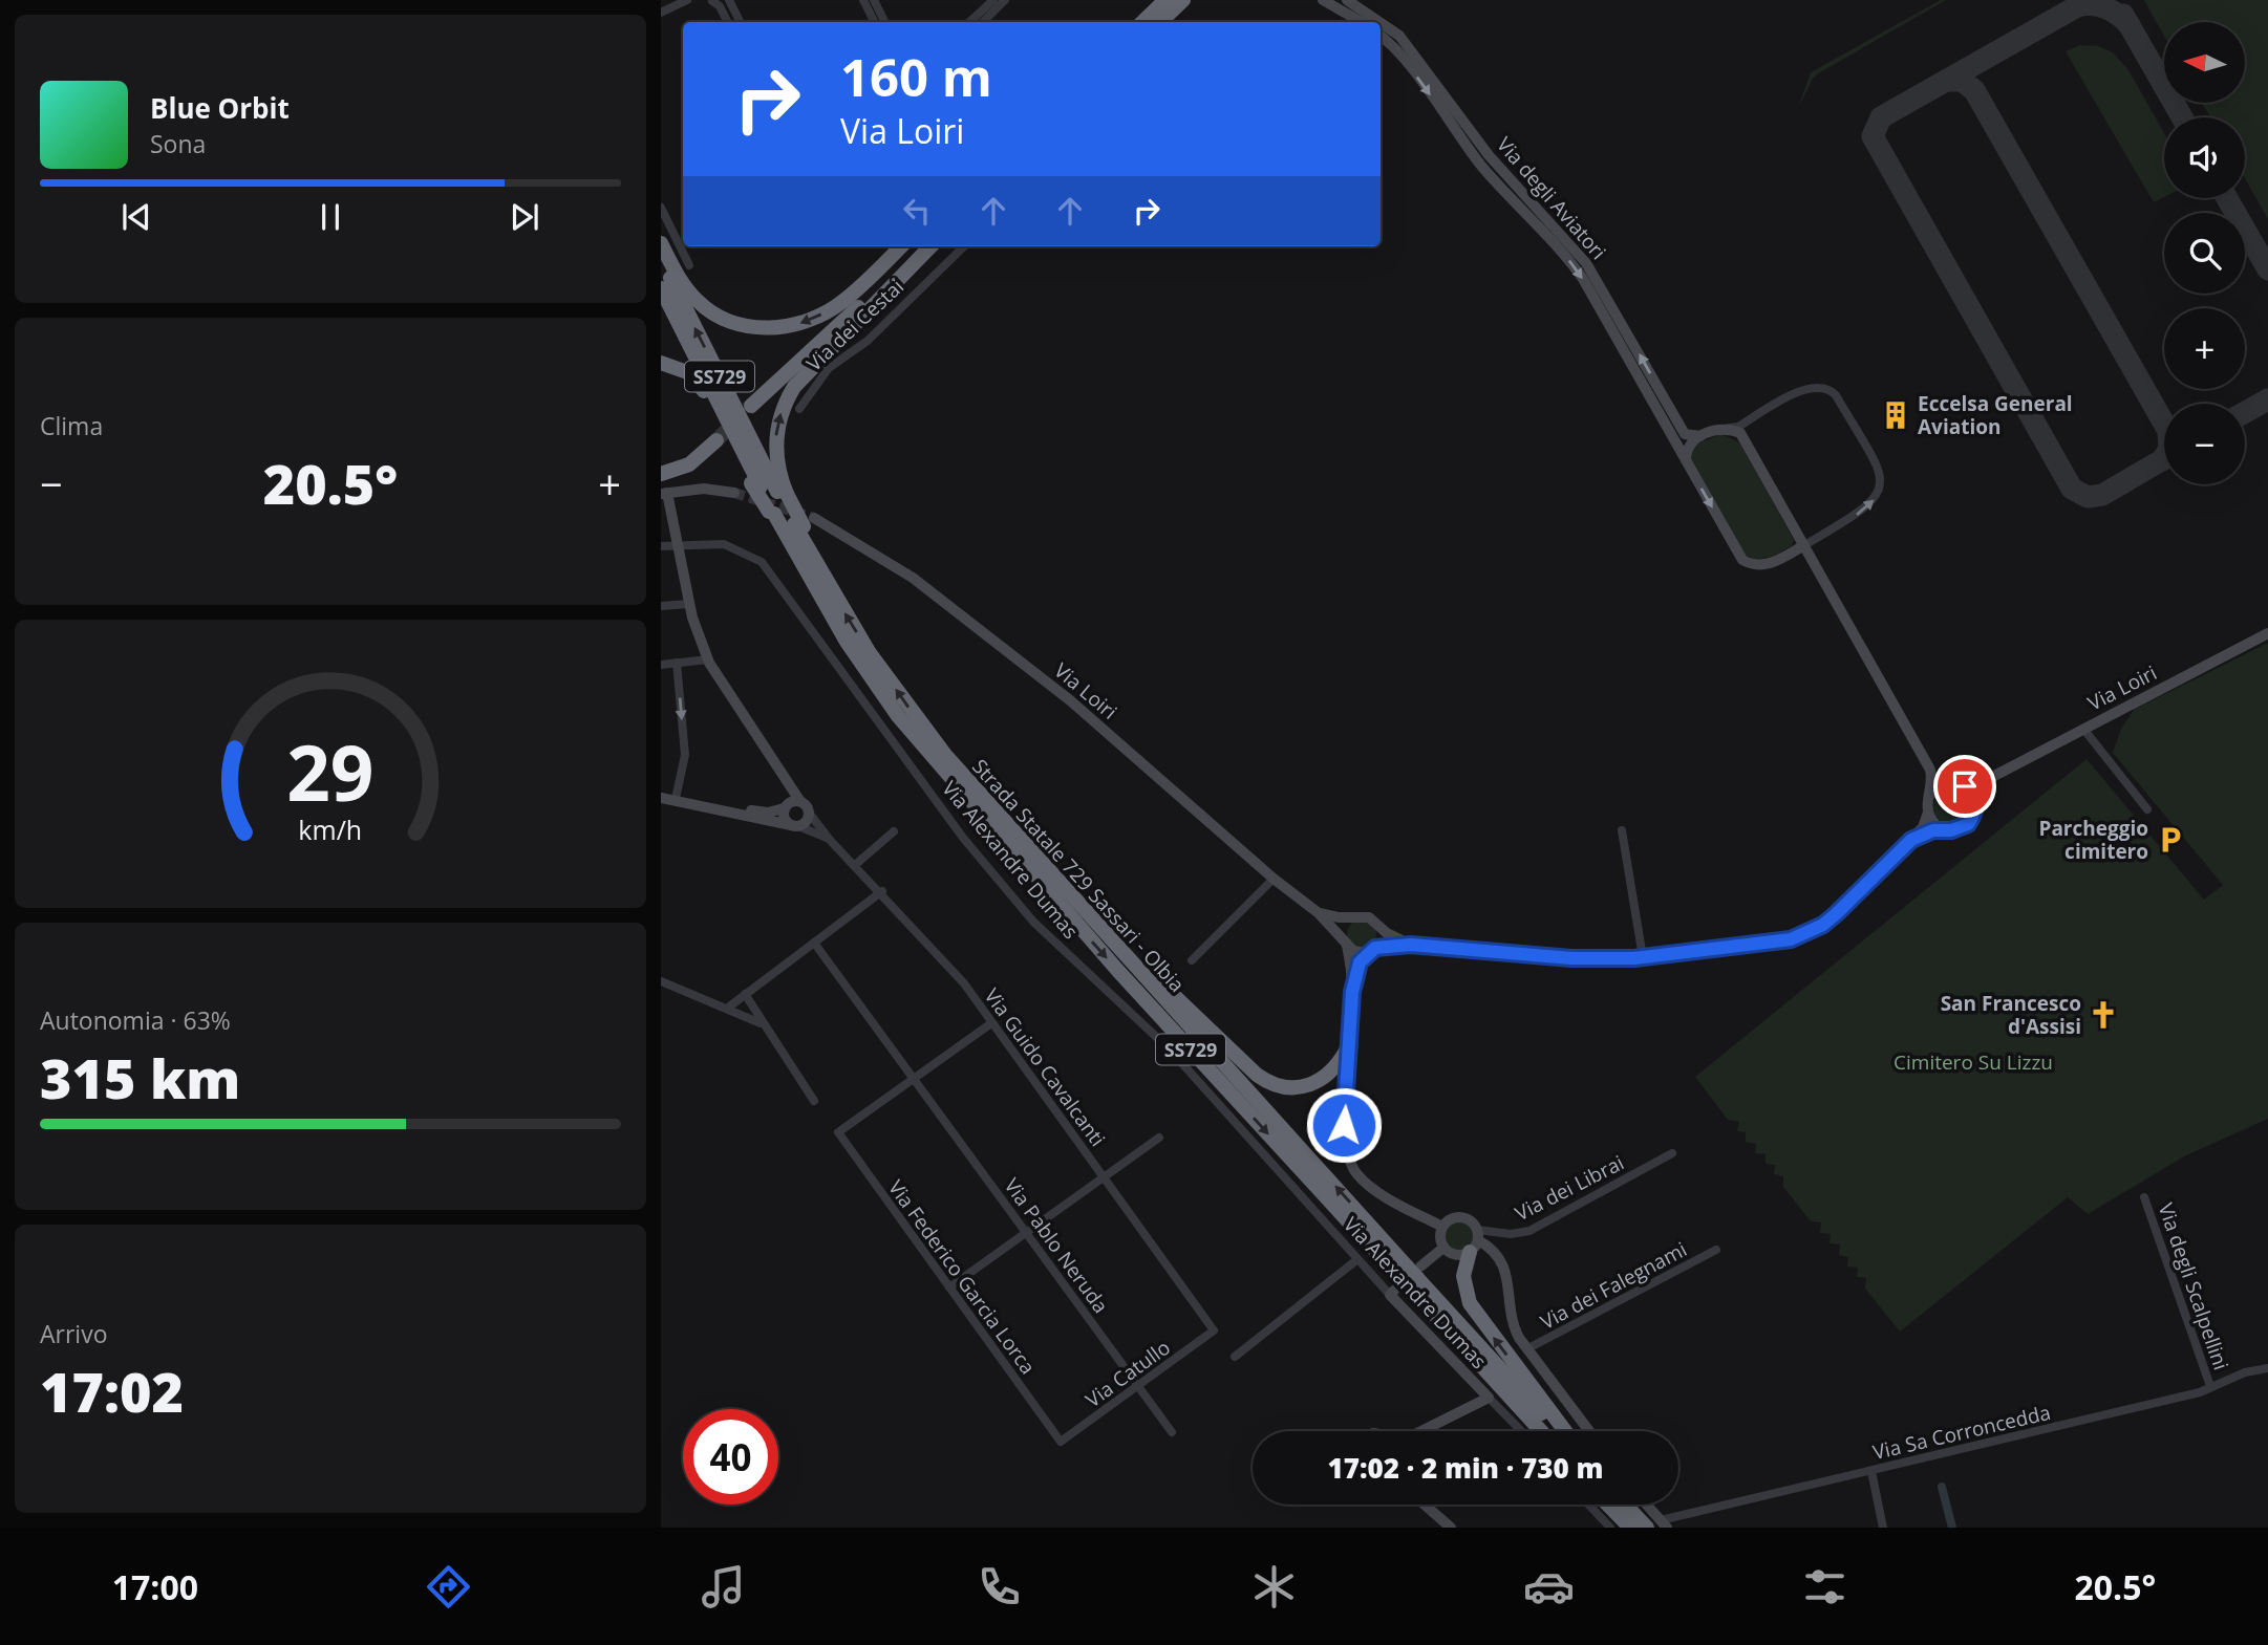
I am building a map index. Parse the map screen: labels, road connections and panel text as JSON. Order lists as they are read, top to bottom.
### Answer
{
  "streets": {
    "highway": ["SS729", "Strada Statale 729 Sassari - Olbia"],
    "street": [
      "Via degli Aviatori",
      "Via dei Cestai",
      "Via Loiri",
      "Via Alexandre Dumas",
      "Via Guido Cavalcanti",
      "Via dei Librai",
      "Via Pablo Neruda",
      "Via Federico Garcia Lorca",
      "Via dei Falegnami",
      "Via degli Scalpellini",
      "Via Catullo",
      "Via Sa Corroncedda"
    ]
  },
  "crossings": [
    ["SS729", "Strada Statale 729 Sassari - Olbia"],
    ["Via Loiri", "Strada Statale 729 Sassari - Olbia"],
    ["Via Alexandre Dumas", "Strada Statale 729 Sassari - Olbia"],
    ["Via Guido Cavalcanti", "Via Catullo"],
    ["Via Pablo Neruda", "Via Federico Garcia Lorca"],
    ["Via Pablo Neruda", "Via Catullo"],
    ["Via Federico Garcia Lorca", "Via Catullo"],
    ["Via degli Scalpellini", "Via Sa Corroncedda"]
  ],
  "parks": ["Cimitero Su Lizzu"],
  "places": {
    "building": ["Eccelsa General Aviation"],
    "parking": ["Parcheggio cimitero"],
    "church": ["San Francesco d'Assisi"]
  },
  "north": "left",
  "page": {
    "map_buttons": ["+", "−"],
    "turn": ["160 m", "Via Loiri"],
    "song": ["Blue Orbit", "Sona"],
    "tile": [
      "Clima",
      ["Autonomia · 63%", "315 km"],
      ["Arrivo", "17:02"]
    ],
    "heat": ["−", "20.5°", "+"],
    "limit": "40",
    "trip": "17:02 · 2 min · 730 m",
    "tabs": ["17:00", "20.5°"],
    "gauge": ["29", "km/h"]
  }
}
